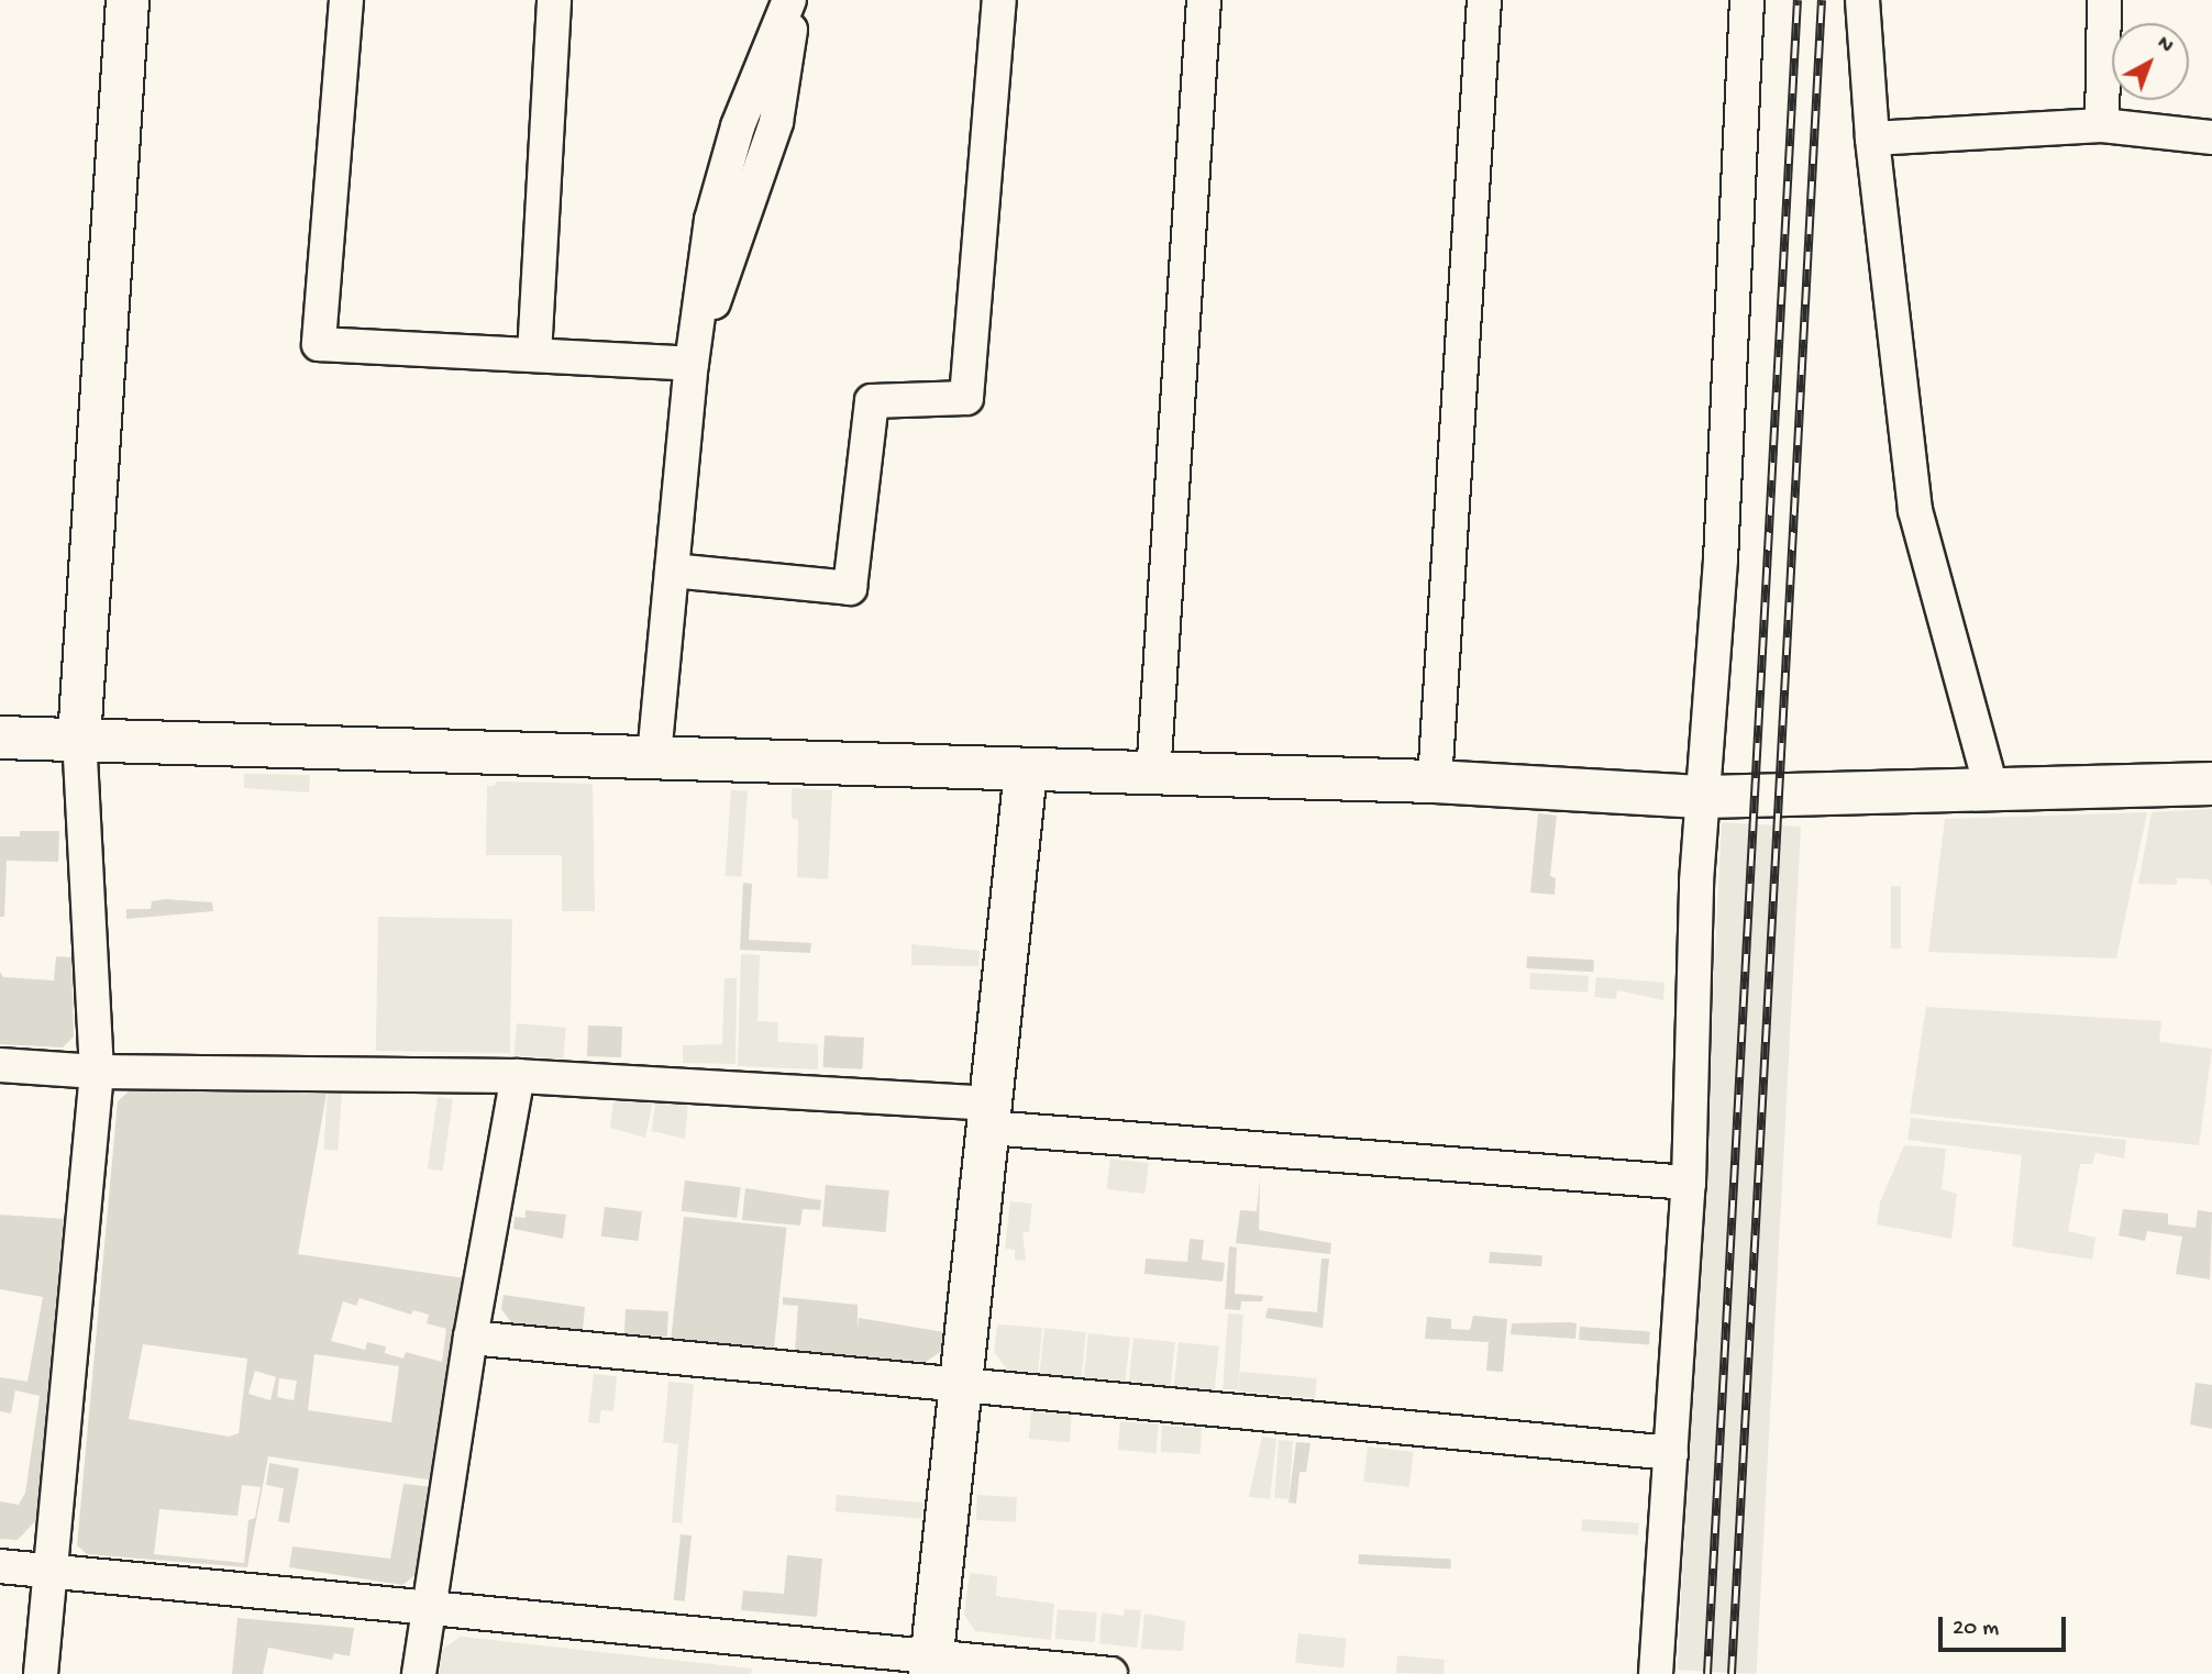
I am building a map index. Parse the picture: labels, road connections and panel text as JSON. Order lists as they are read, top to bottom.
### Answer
{
  "scale_bar": "20 m",
  "north": "top right"
}
